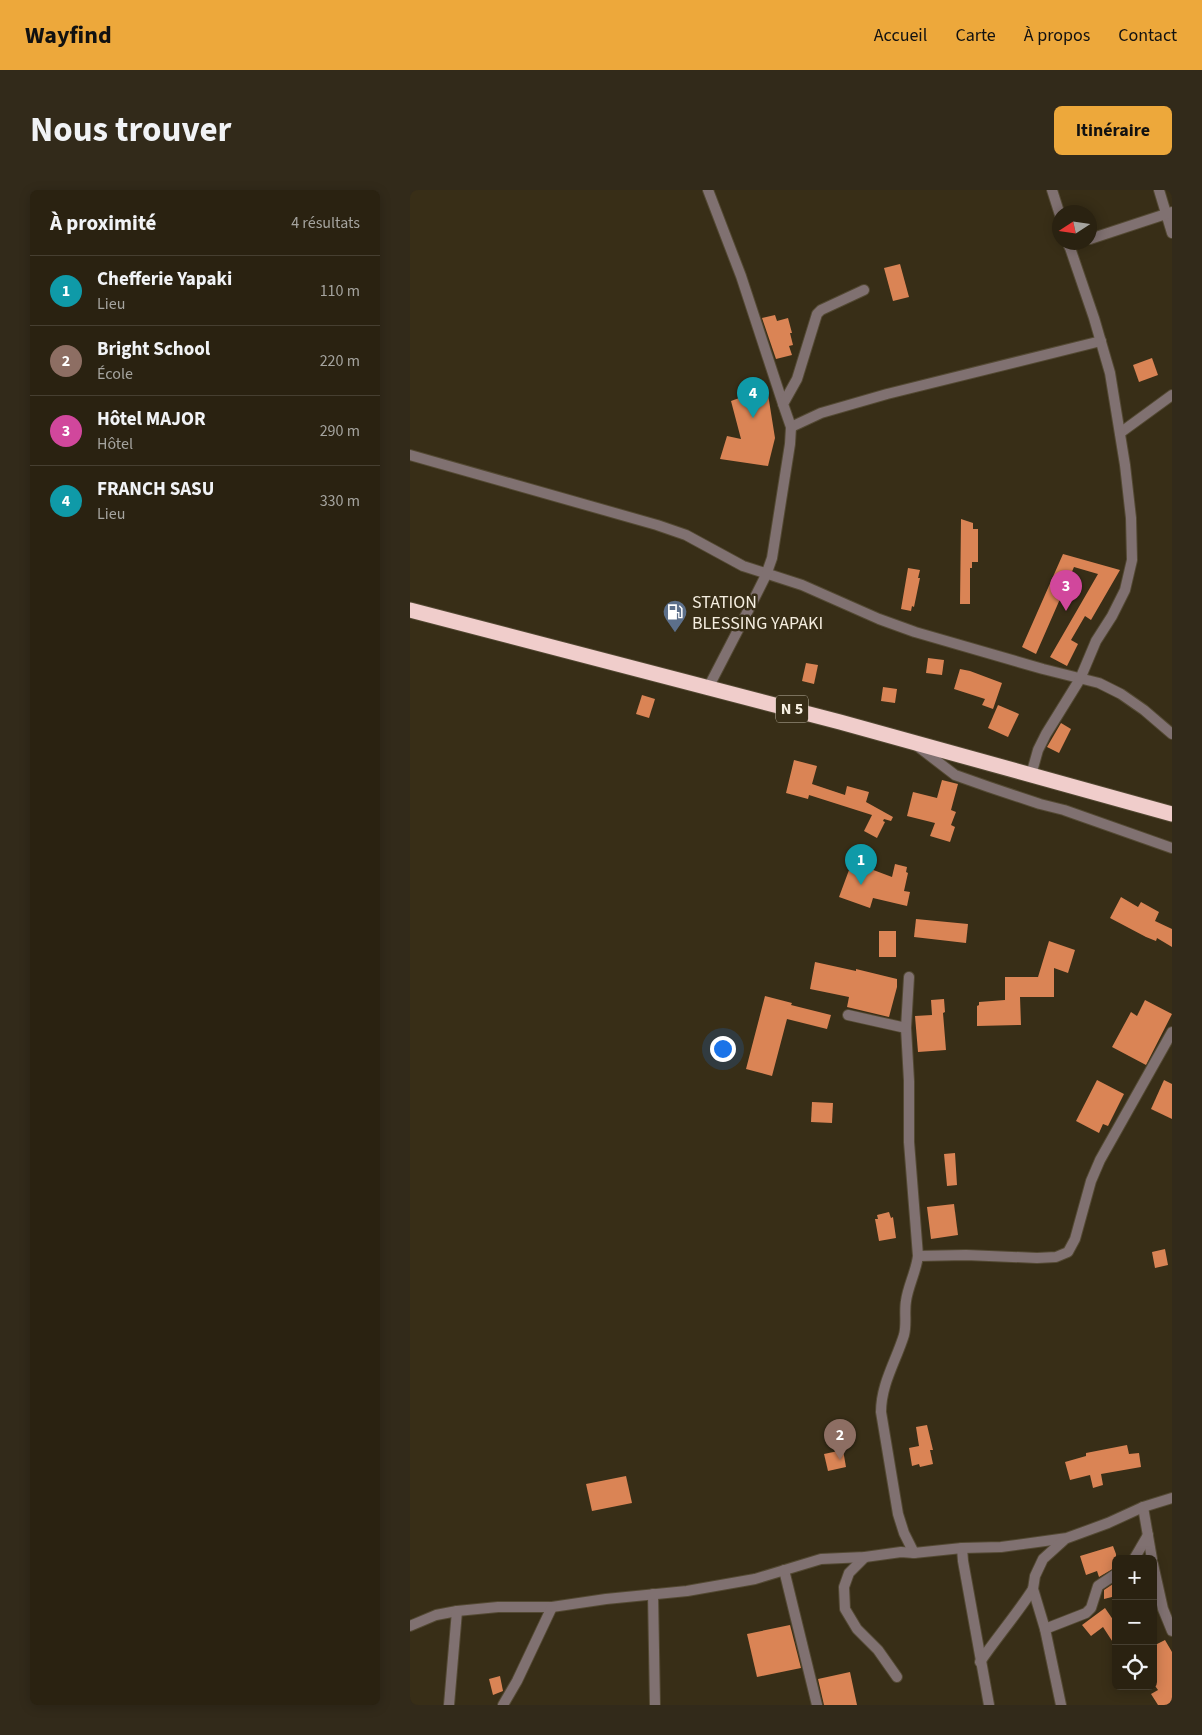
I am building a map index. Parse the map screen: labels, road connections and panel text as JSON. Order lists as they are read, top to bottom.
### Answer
{
  "streets": {
    "highway": ["N 5"]
  },
  "places": {
    "fuel station": ["STATION BLESSING YAPAKI"]
  },
  "north": "left",
  "page": {
    "header": "Wayfind",
    "nav": [
      "Accueil",
      "Carte",
      "À propos",
      "Contact"
    ],
    "title": "Nous trouver",
    "buttons": "Itinéraire",
    "heading": ["À proximité", "4 résultats"],
    "list": [
      {
        "mark": "1",
        "name": "Chefferie Yapaki",
        "note": "Lieu",
        "value": "110 m"
      },
      {
        "mark": "2",
        "name": "Bright School",
        "note": "École",
        "value": "220 m"
      },
      {
        "mark": "3",
        "name": "Hôtel MAJOR",
        "note": "Hôtel",
        "value": "290 m"
      },
      {
        "mark": "4",
        "name": "FRANCH SASU",
        "note": "Lieu",
        "value": "330 m"
      }
    ],
    "pins": [
      "4",
      "3",
      "1",
      "2"
    ],
    "map_buttons": ["+", "−"]
  }
}
